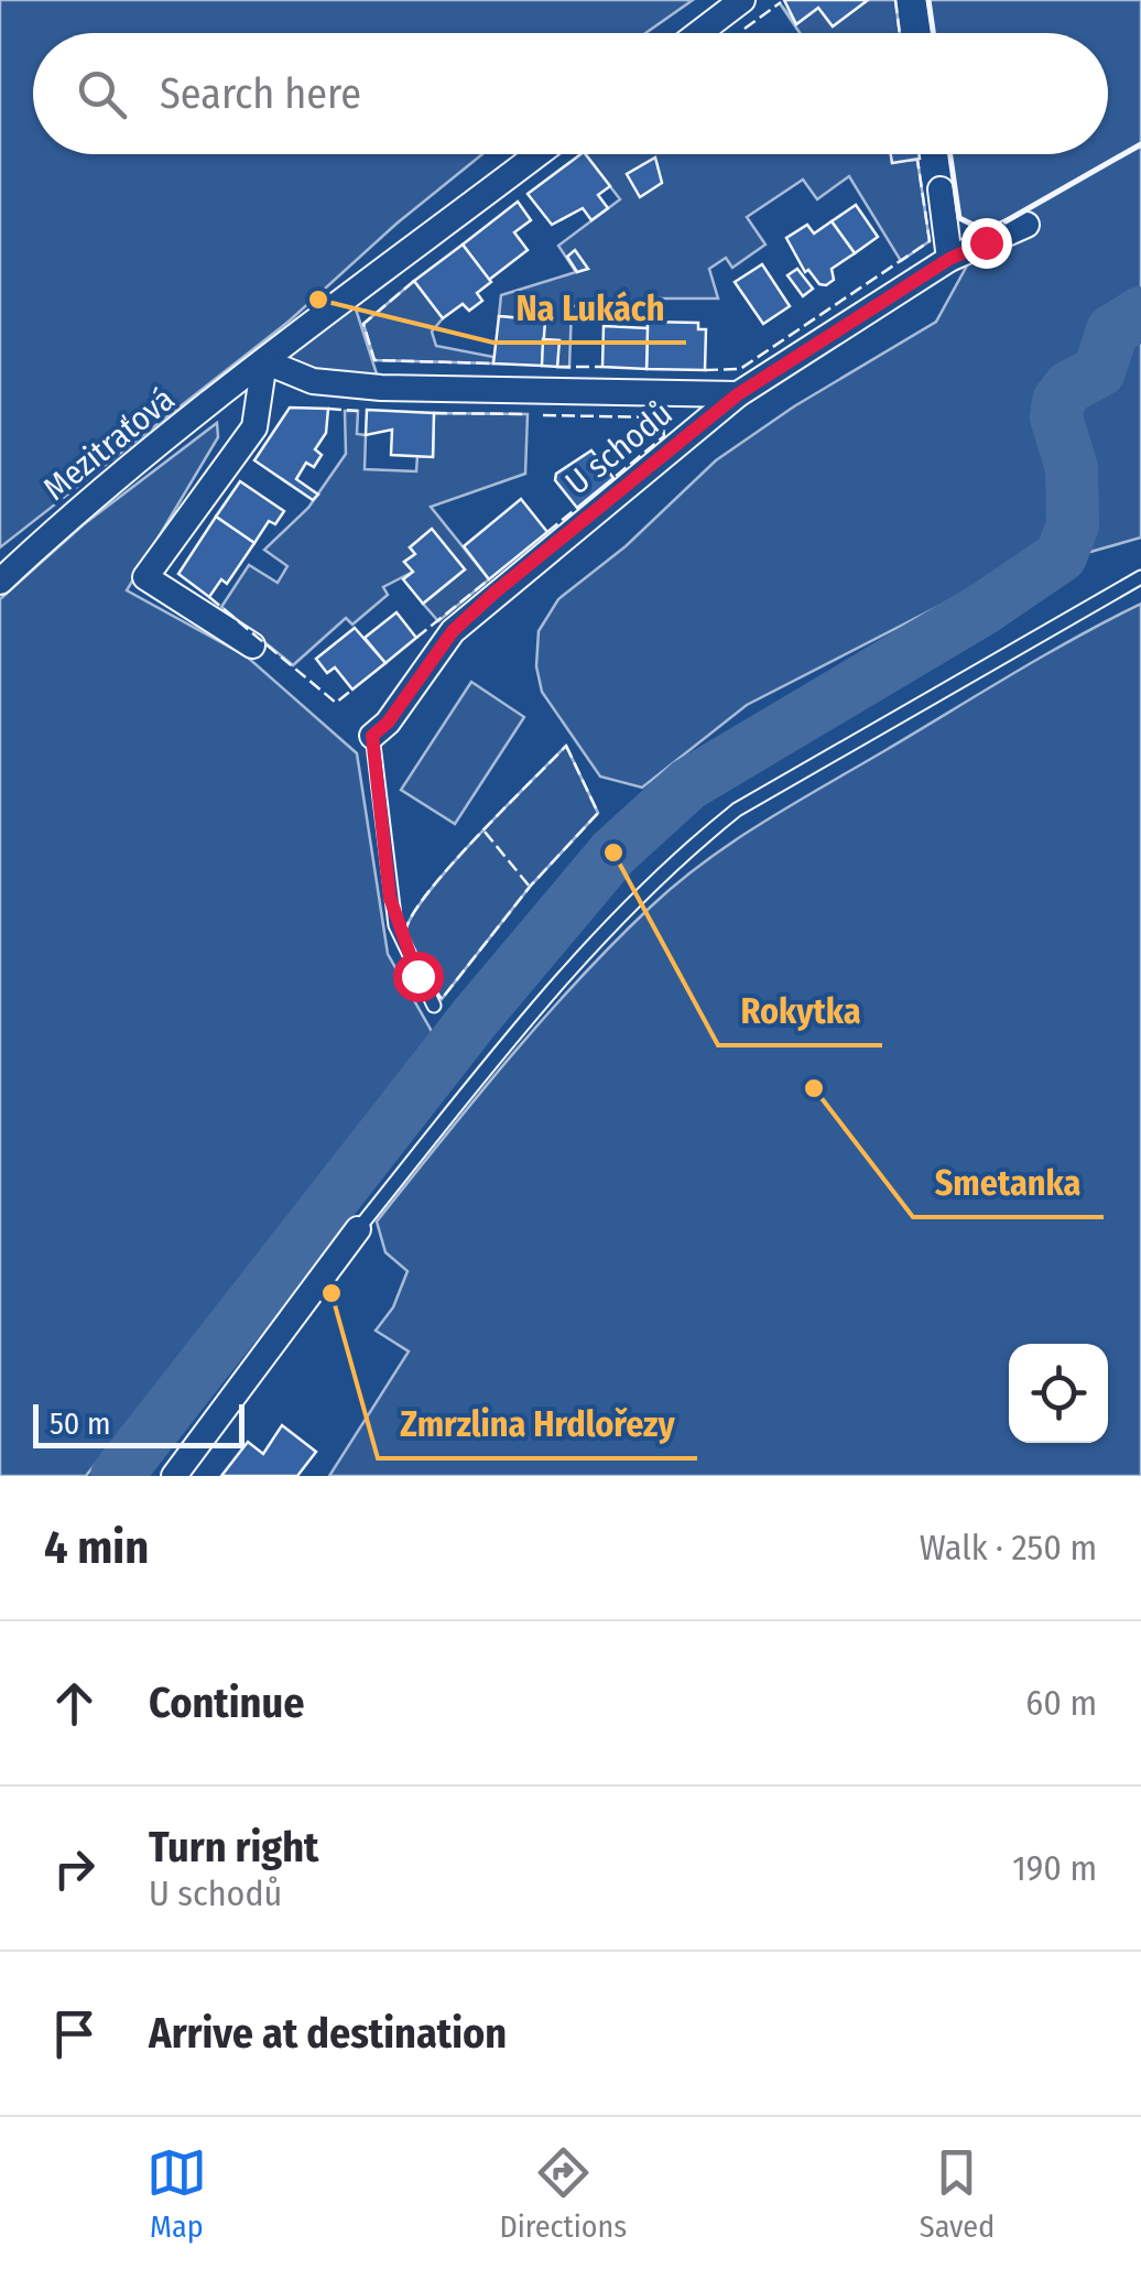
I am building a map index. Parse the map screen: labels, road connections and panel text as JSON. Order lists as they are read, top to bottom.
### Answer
{
  "streets": {
    "street": ["Mezitraťová", "U schodů"]
  },
  "places": [
    "Na Lukách",
    "Rokytka",
    "Smetanka",
    "Zmrzlina Hrdlořezy"
  ],
  "scale_bar": "50 m",
  "page": {
    "search": "Search here",
    "scale": "50 m",
    "heading": ["4 min", "Walk · 250 m"],
    "list": [
      ["Continue", "60 m"],
      ["Turn right", "U schodů", "190 m"],
      "Arrive at destination"
    ],
    "nav": ["Map", "Directions", "Saved"]
  }
}
